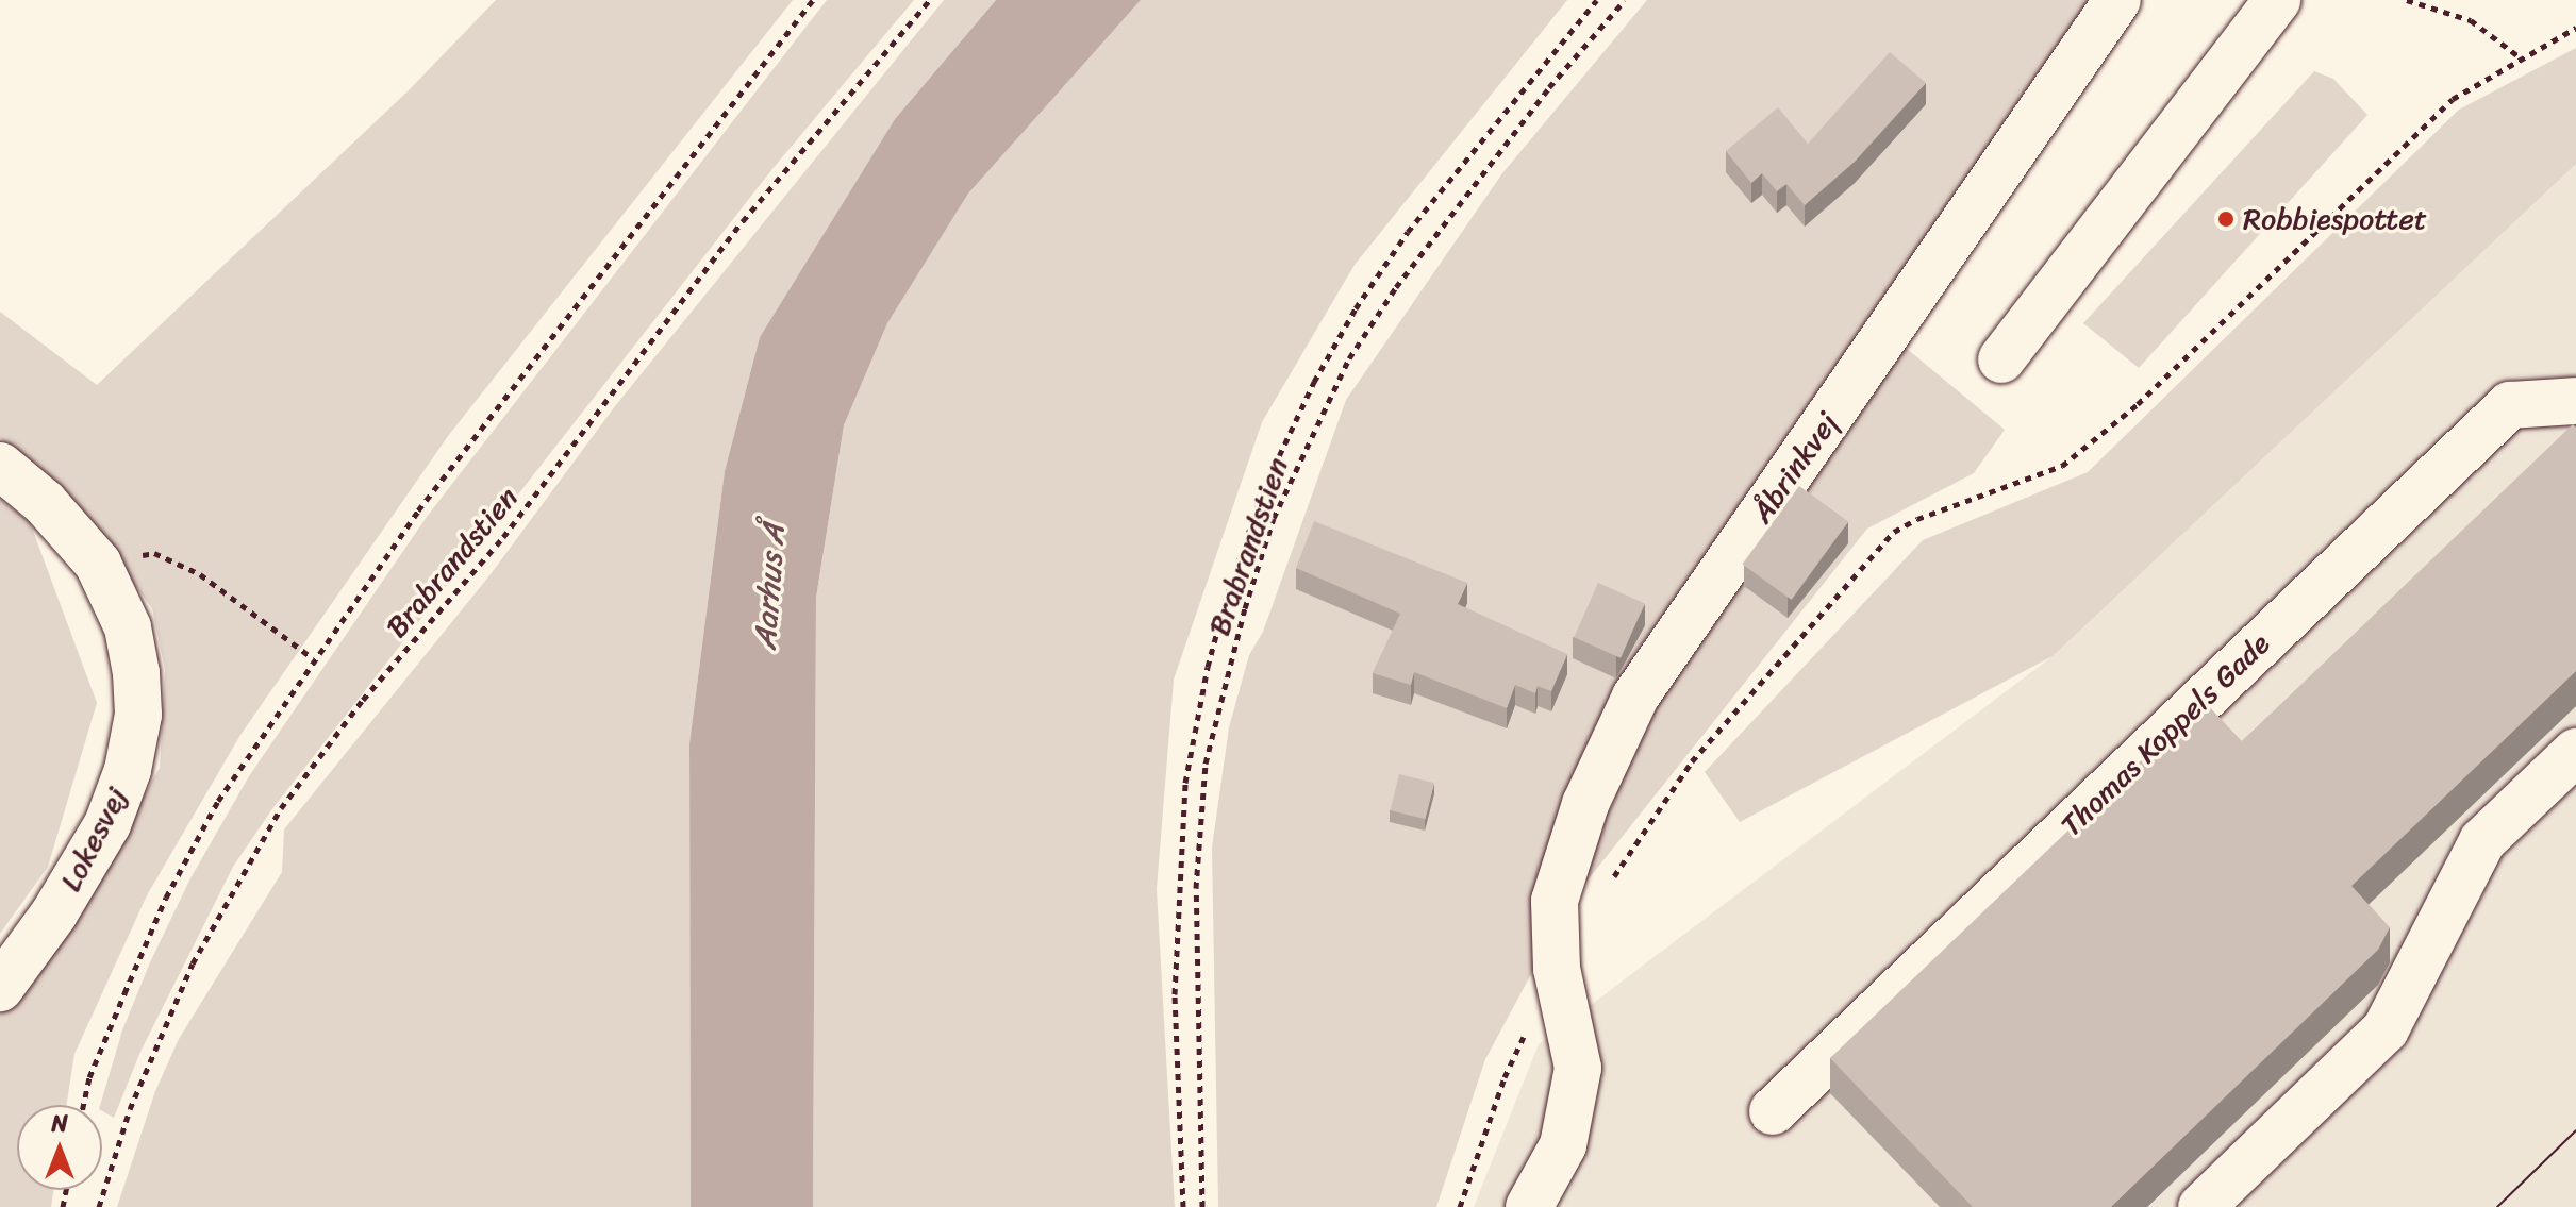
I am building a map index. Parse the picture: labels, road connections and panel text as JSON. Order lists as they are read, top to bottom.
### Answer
{
  "streets": {
    "street": ["Åbrinkvej", "Thomas Koppels Gade", "Lokesvej"],
    "path": ["Brabrandstien"]
  },
  "water": ["Aarhus Å"],
  "places": ["Robbiespottet"],
  "north": "top"
}
